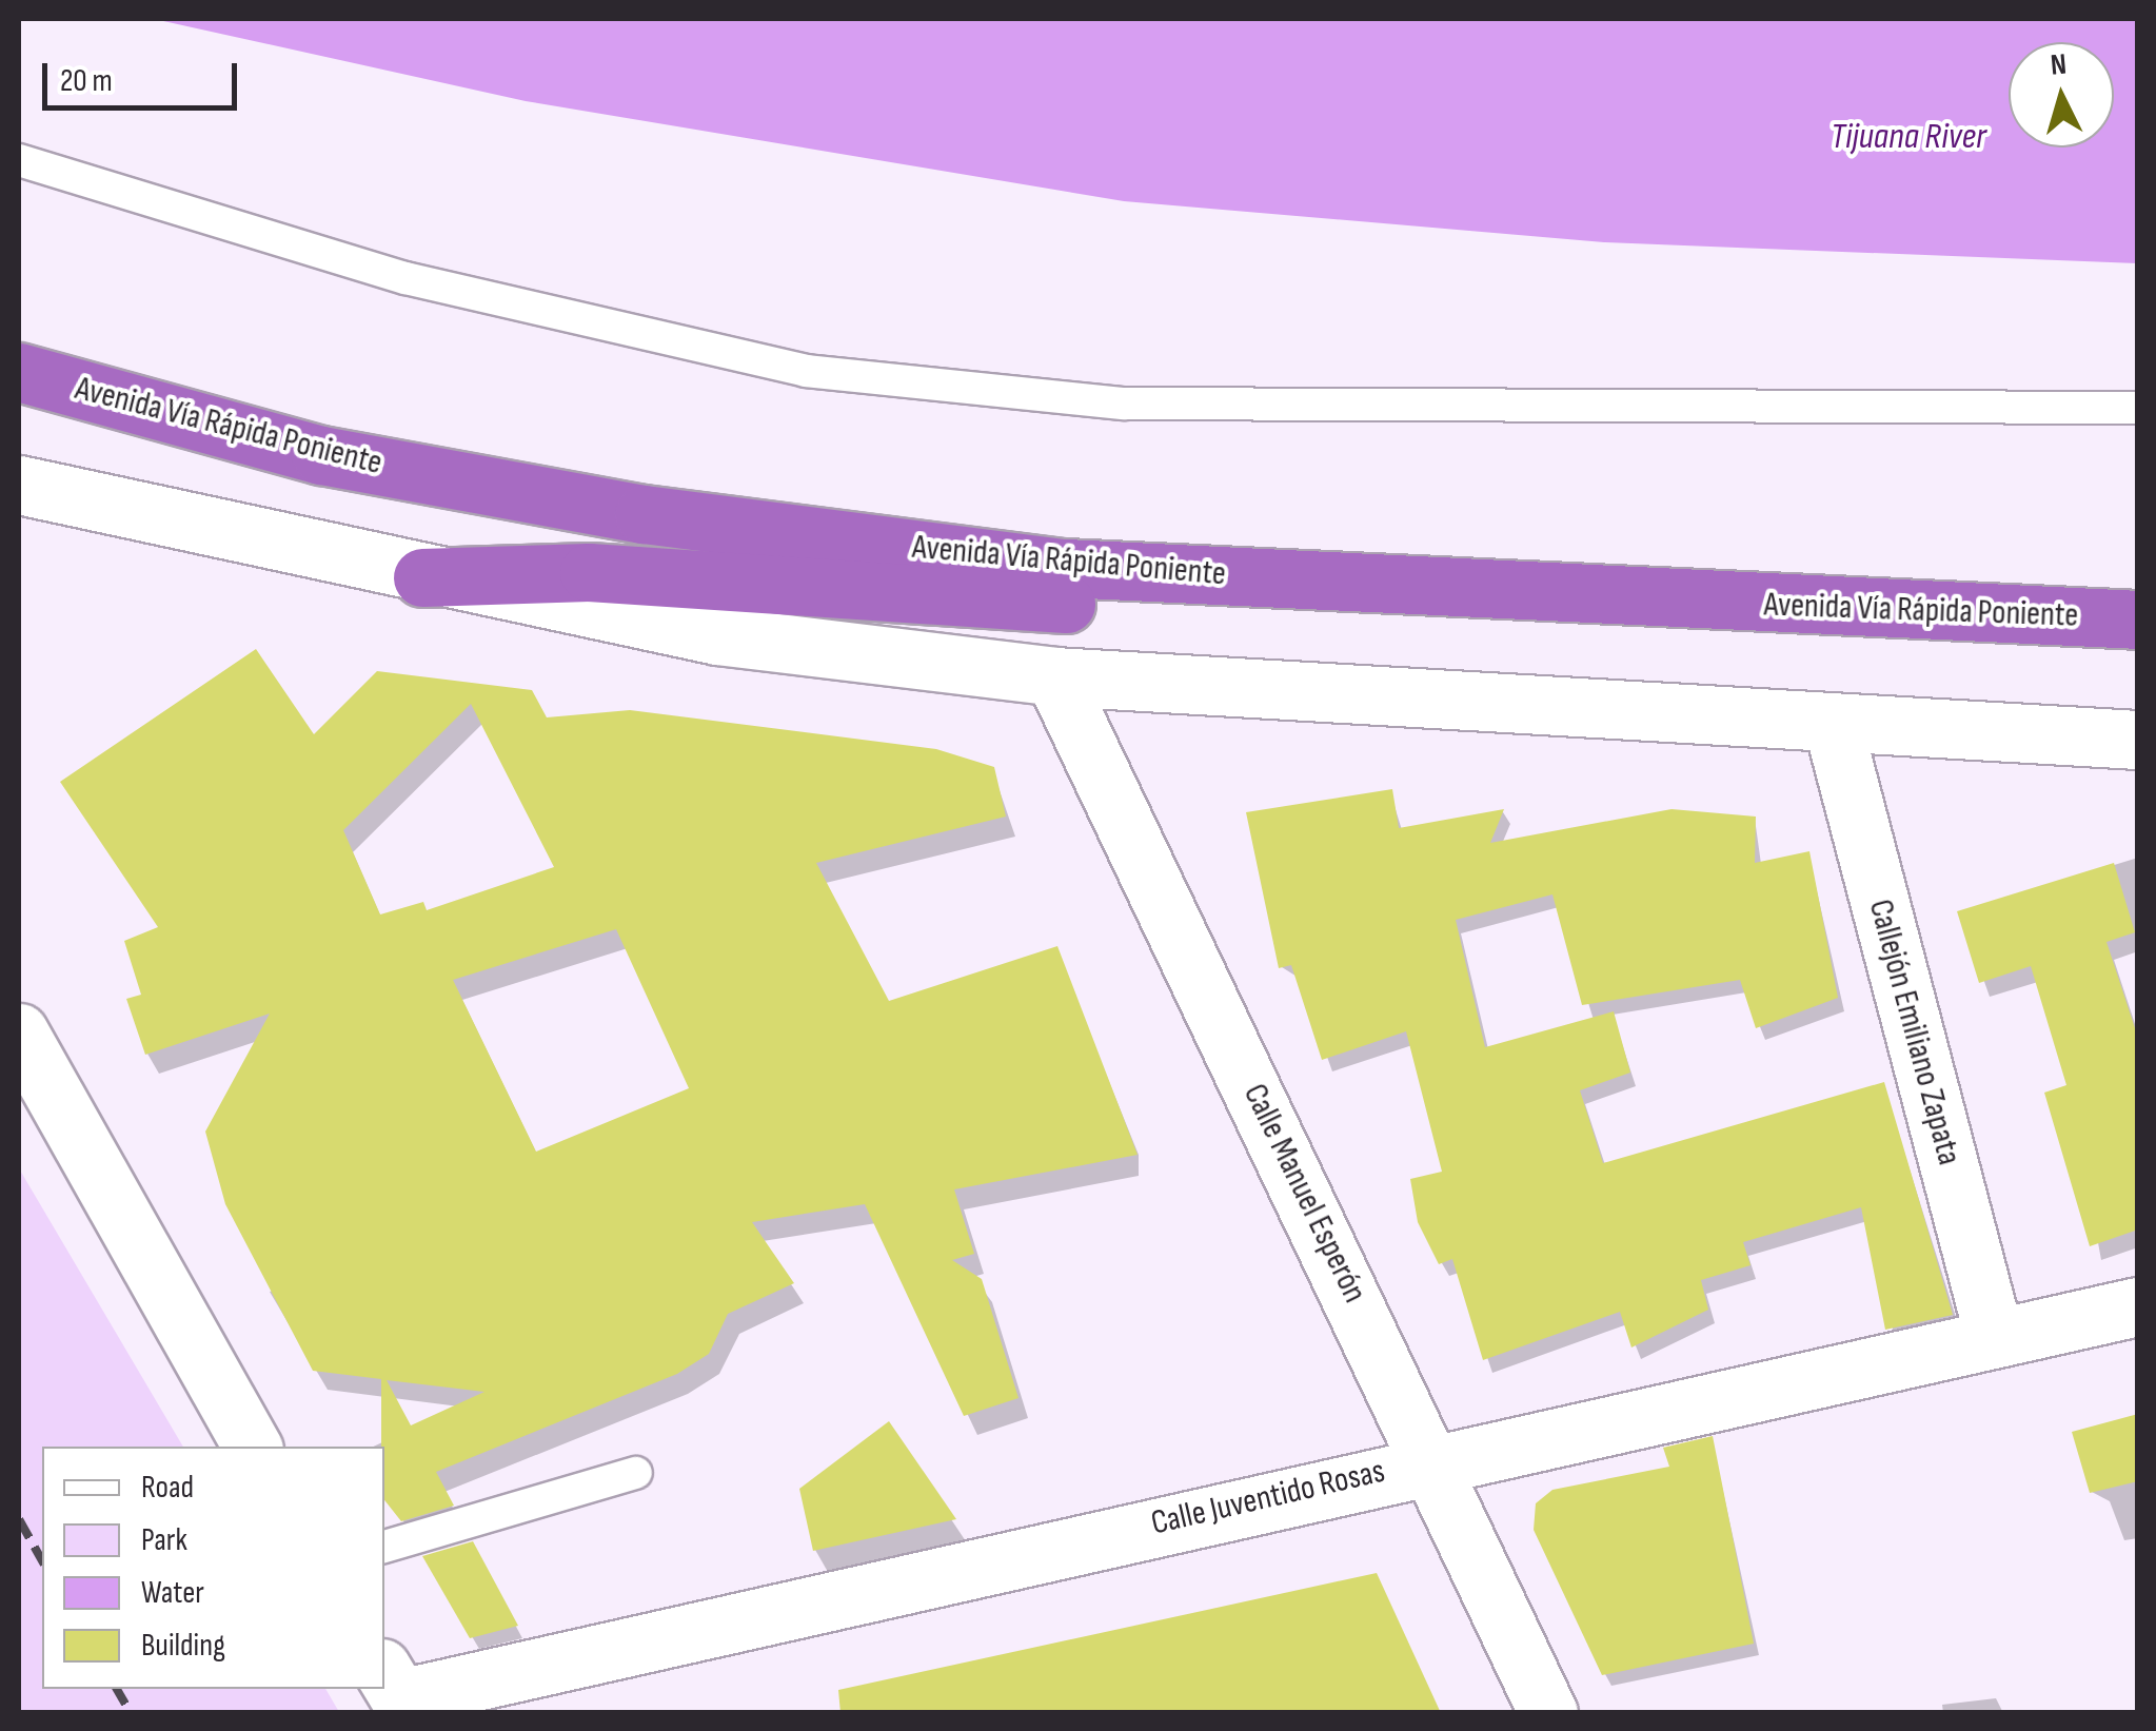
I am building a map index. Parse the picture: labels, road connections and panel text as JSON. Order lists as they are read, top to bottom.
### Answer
{
  "streets": {
    "highway": ["Avenida Vía Rápida Poniente"],
    "street": ["Callejón Emiliano Zapata", "Calle Manuel Esperón", "Calle Juventido Rosas"]
  },
  "crossings": [
    ["Callejón Emiliano Zapata", "Calle Juventido Rosas"],
    ["Calle Manuel Esperón", "Calle Juventido Rosas"]
  ],
  "water": ["Tijuana River"],
  "legend": [
    "Road",
    "Park",
    "Water",
    "Building"
  ],
  "scale_bar": "20 m",
  "north": "top"
}
